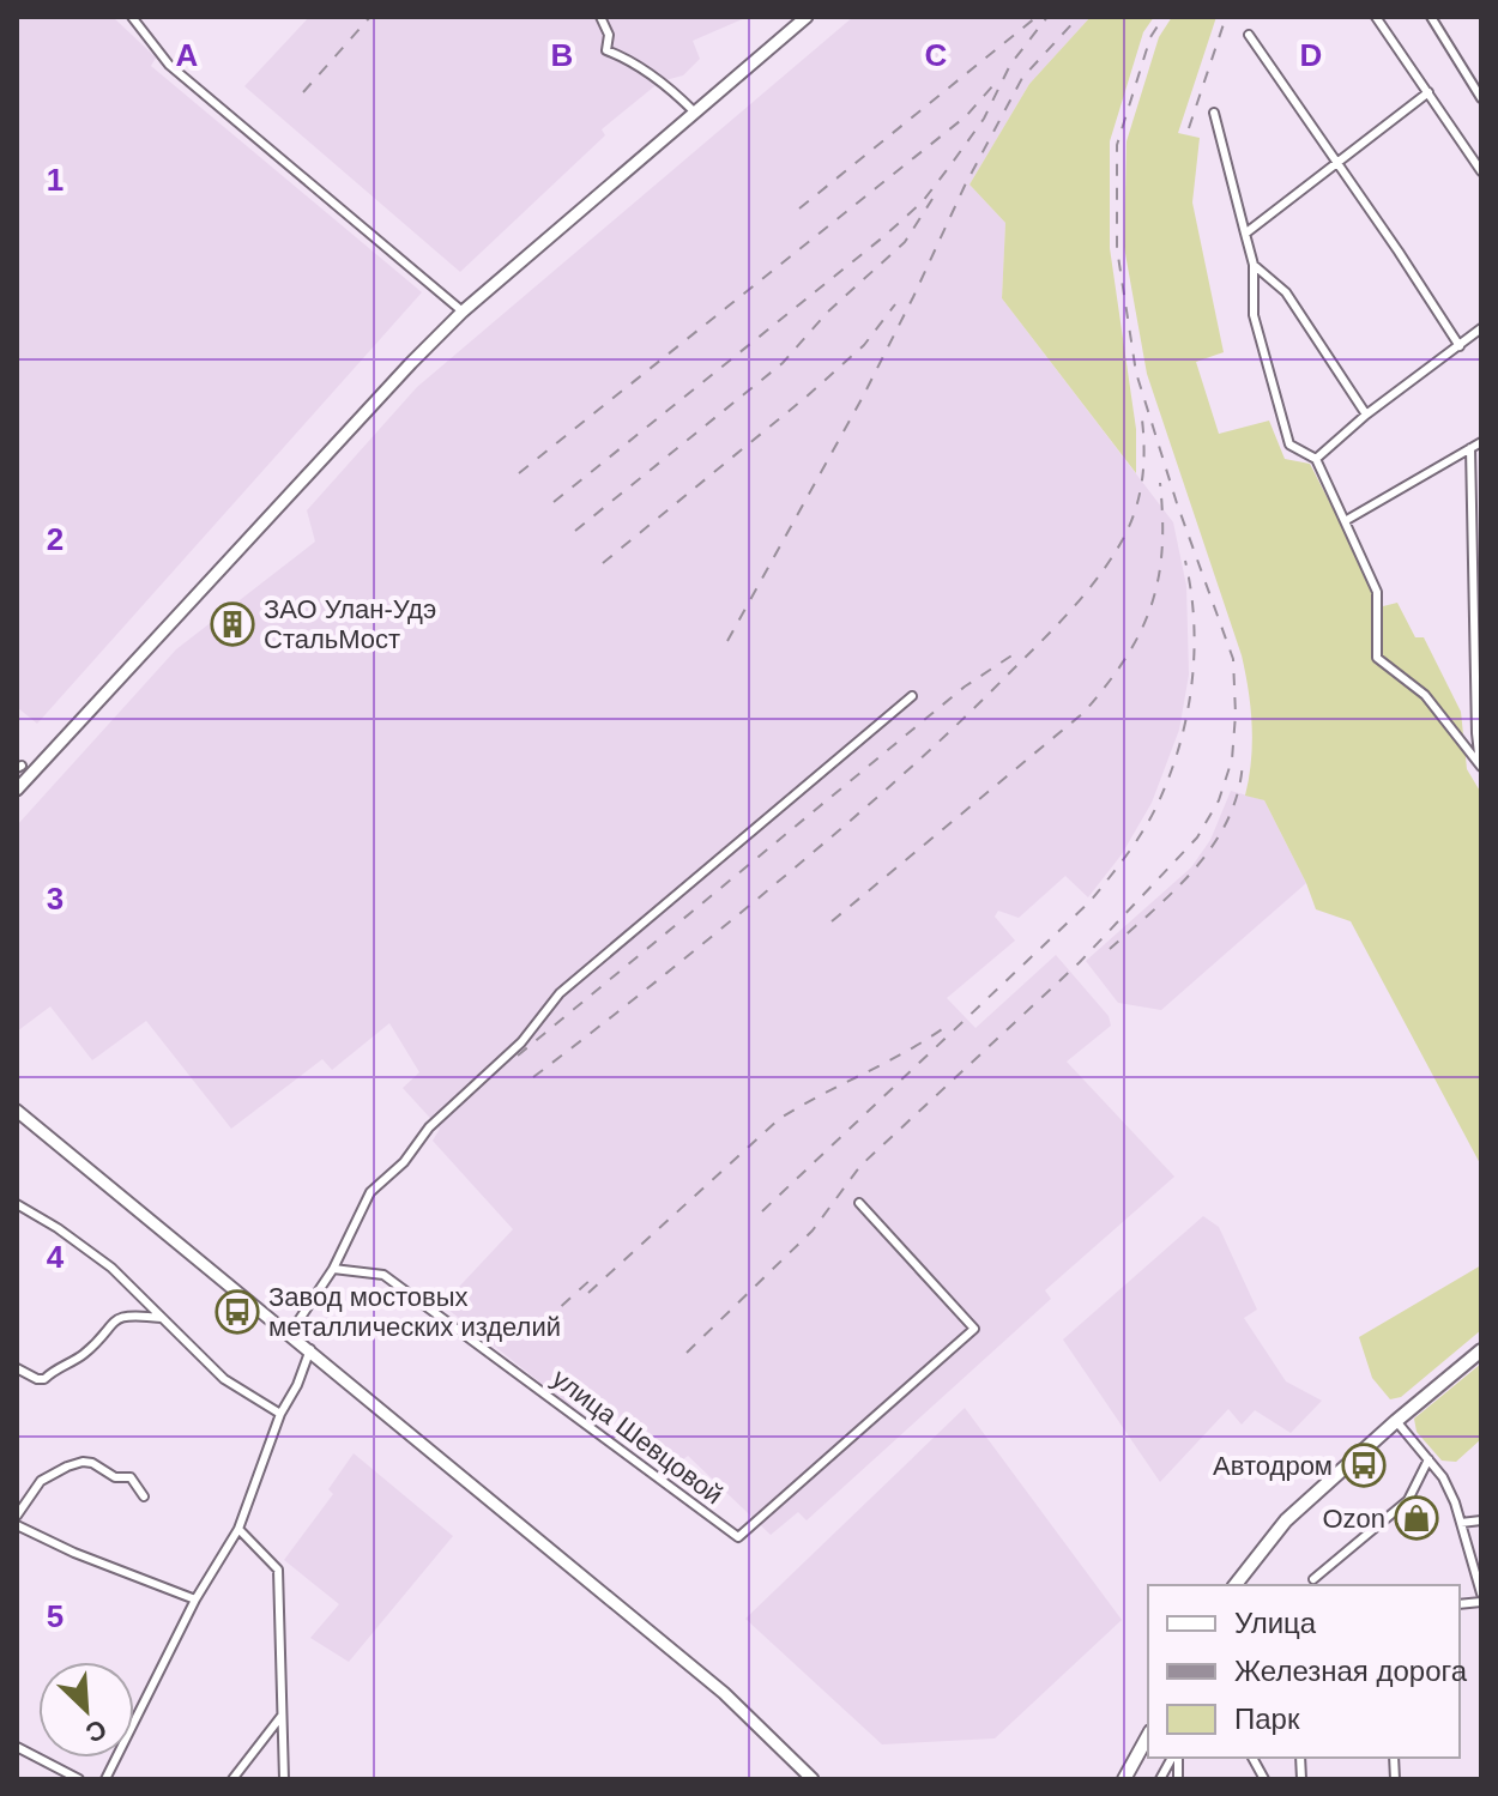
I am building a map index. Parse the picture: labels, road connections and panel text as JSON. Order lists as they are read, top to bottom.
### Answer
{
  "streets": {
    "street": ["улица Шевцовой"]
  },
  "places": {
    "building": ["ЗАО Улан-Удэ СтальМост"],
    "bus stop": ["Завод мостовых металлических изделий", "Автодром"],
    "shop": ["Ozon"]
  },
  "legend": ["Улица", "Железная дорога", "Парк"],
  "north": "bottom right",
  "grid": {
    "columns": [
      "A",
      "B",
      "C",
      "D"
    ],
    "rows": [
      "1",
      "2",
      "3",
      "4",
      "5"
    ]
  }
}
